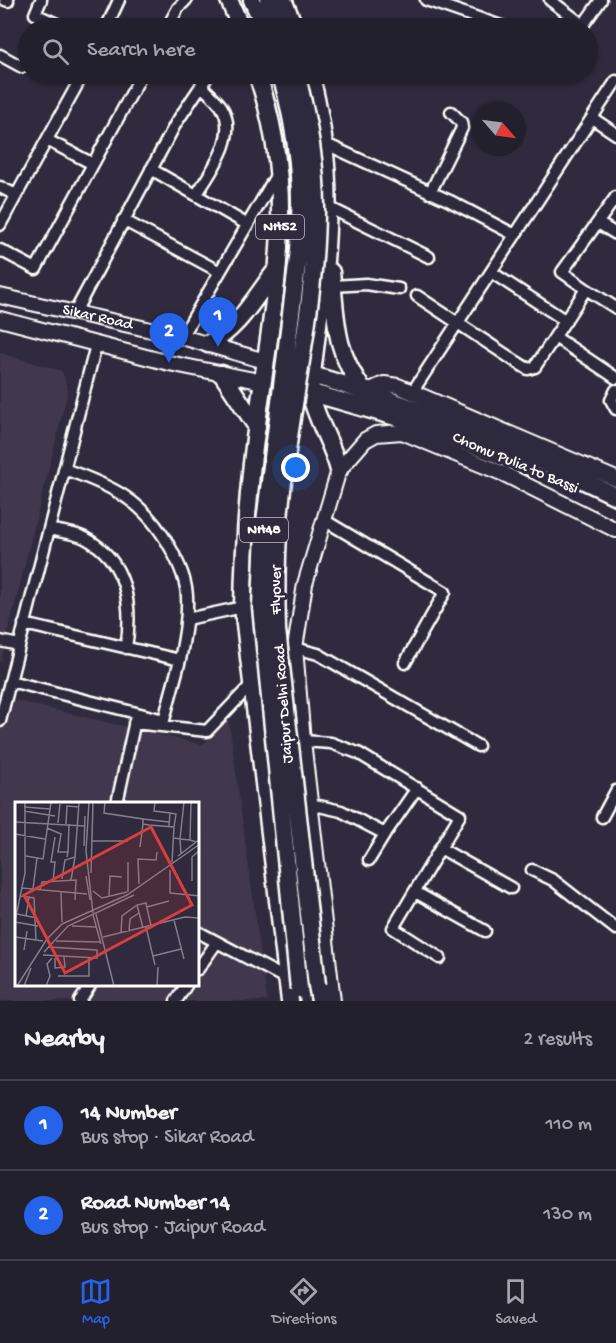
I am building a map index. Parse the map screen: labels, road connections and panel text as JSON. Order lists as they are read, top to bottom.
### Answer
{
  "streets": {
    "highway": [
      "NH52",
      "Chomu Pulia to Bassi",
      "NH48",
      "Flyover"
    ],
    "main road": ["Sikar Road", "Jaipur Delhi Road"]
  },
  "crossings": [
    ["NH52", "Sikar Road"],
    ["NH52", "Chomu Pulia to Bassi"]
  ],
  "north": "bottom right",
  "page": {
    "search": "Search here",
    "pins": ["1", "2"],
    "heading": ["Nearby", "2 results"],
    "list": [
      {
        "mark": "1",
        "name": "14 Number",
        "note": "Bus stop · Sikar Road",
        "value": "110 m"
      },
      {
        "mark": "2",
        "name": "Road Number 14",
        "note": "Bus stop · Jaipur Road",
        "value": "130 m"
      }
    ],
    "nav": ["Map", "Directions", "Saved"]
  }
}
